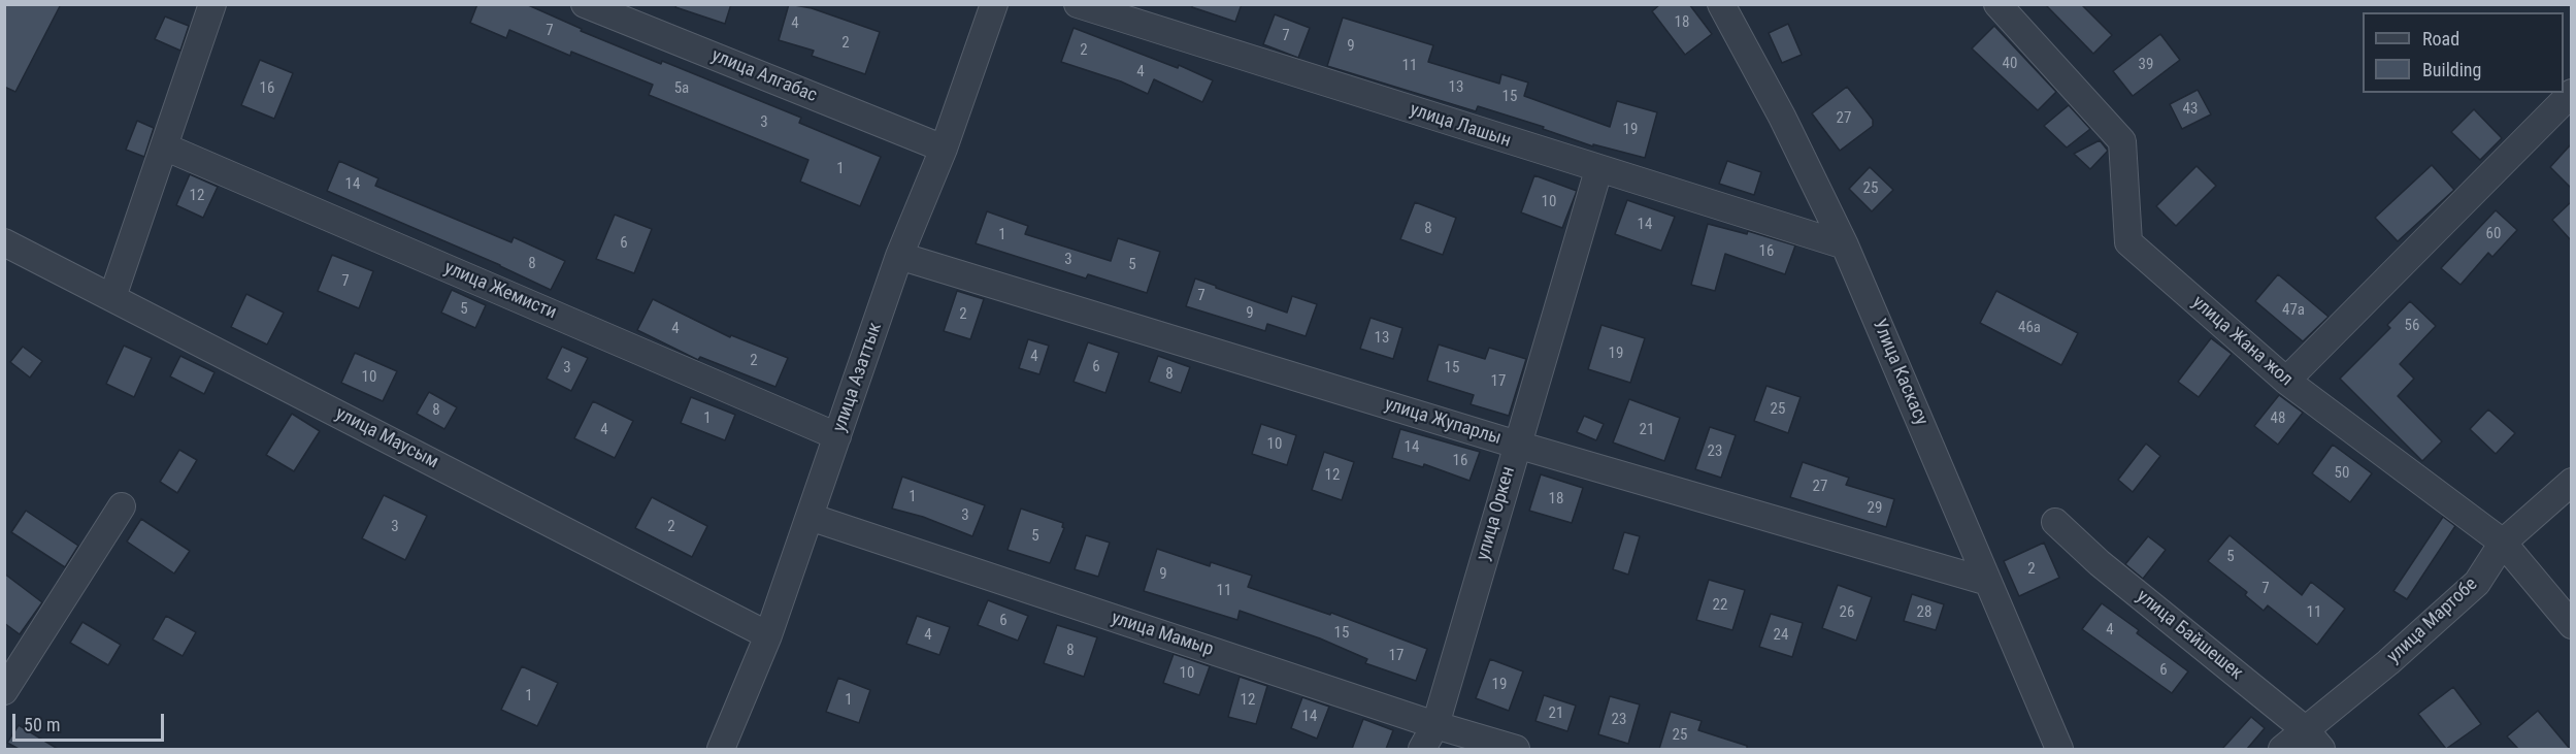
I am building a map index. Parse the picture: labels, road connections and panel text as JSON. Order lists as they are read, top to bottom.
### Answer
{
  "streets": {
    "street": [
      "улица Алгабас",
      "улица Лашын",
      "улица Жемисти",
      "улица Жана жол",
      "Улица Каскасу",
      "улица Азаттык",
      "улица Жупарлы",
      "улица Маусым",
      "улица Оркен",
      "улица Мартобе",
      "улица Мамыр",
      "улица Байшешек"
    ]
  },
  "crossings": [
    ["улица Алгабас", "улица Азаттык"],
    ["улица Лашын", "Улица Каскасу"],
    ["улица Лашын", "улица Оркен"],
    ["улица Жемисти", "улица Азаттык"],
    ["улица Жана жол", "улица Мартобе"],
    ["Улица Каскасу", "улица Жупарлы"],
    ["улица Азаттык", "улица Жупарлы"],
    ["улица Азаттык", "улица Маусым"],
    ["улица Азаттык", "улица Мамыр"],
    ["улица Жупарлы", "улица Оркен"],
    ["улица Оркен", "улица Мамыр"],
    ["улица Мартобе", "улица Байшешек"]
  ],
  "house_numbers": [
    "18",
    "4",
    "7",
    "7",
    "2",
    "9",
    "2",
    "40",
    "39",
    "11",
    "4",
    "13",
    "16",
    "5а",
    "15",
    "43",
    "27",
    "3",
    "19",
    "1",
    "14",
    "25",
    "12",
    "10",
    "14",
    "8",
    "60",
    "1",
    "6",
    "16",
    "3",
    "8",
    "5",
    "7",
    "7",
    "5",
    "47а",
    "9",
    "2",
    "56",
    "46а",
    "4",
    "13",
    "19",
    "4",
    "2",
    "6",
    "3",
    "15",
    "8",
    "10",
    "17",
    "25",
    "8",
    "1",
    "48",
    "4",
    "21",
    "10",
    "14",
    "23",
    "16",
    "50",
    "12",
    "27",
    "1",
    "18",
    "29",
    "3",
    "3",
    "2",
    "5",
    "5",
    "2",
    "9",
    "7",
    "11",
    "22",
    "26",
    "28",
    "11",
    "6",
    "4",
    "15",
    "4",
    "24",
    "8",
    "17",
    "6",
    "10",
    "19",
    "1",
    "1",
    "12",
    "21",
    "14",
    "23",
    "25"
  ],
  "legend": ["Road", "Building"],
  "scale_bar": "50 m"
}
